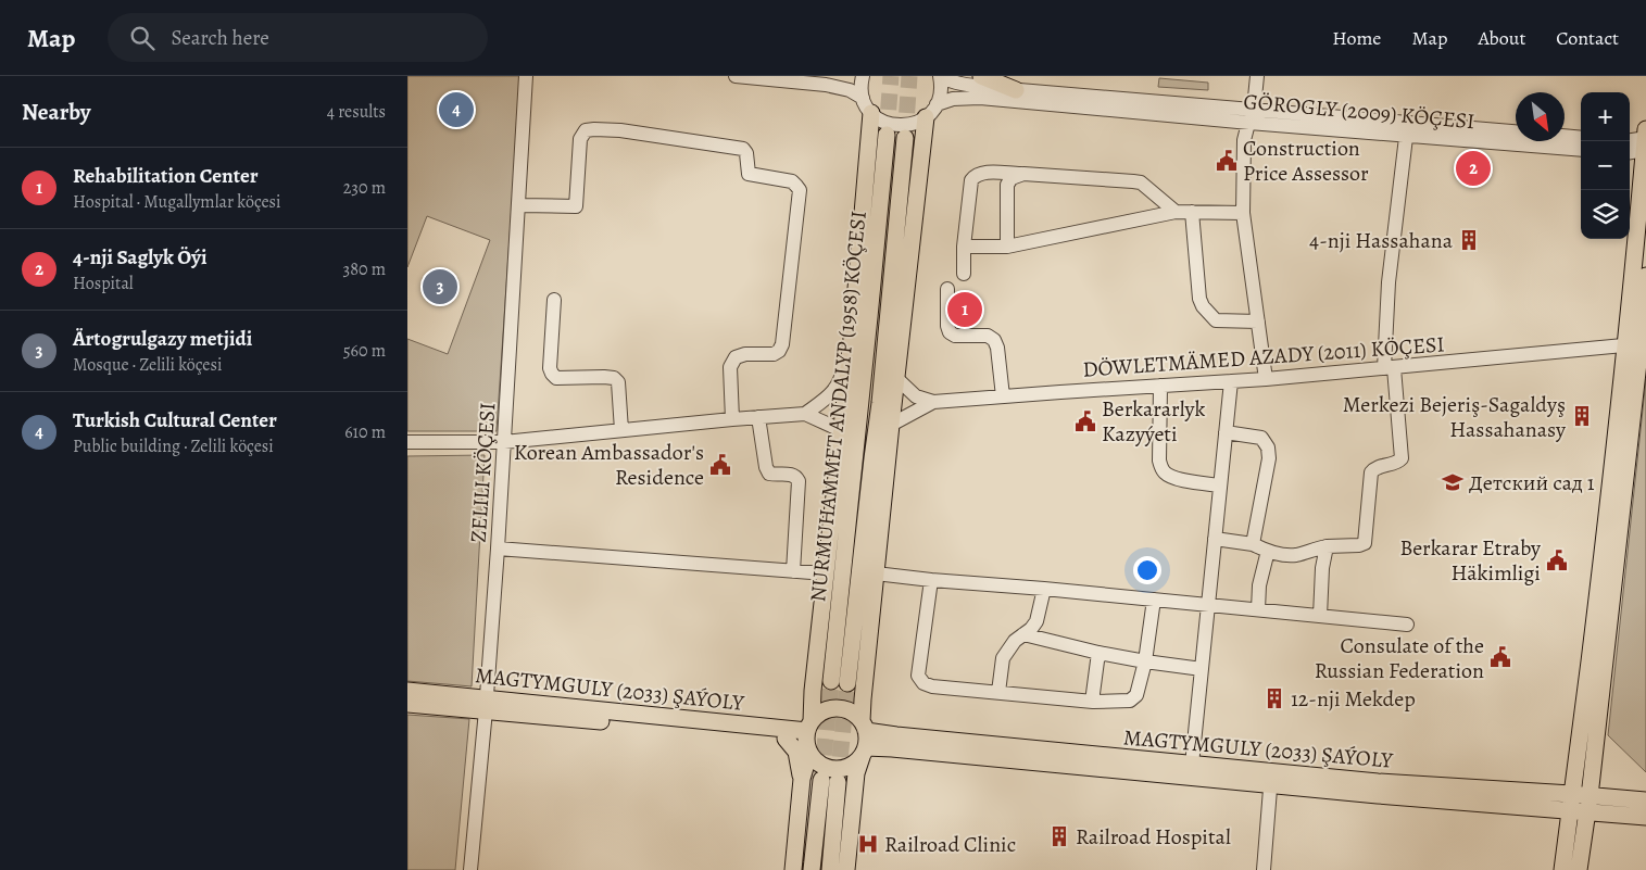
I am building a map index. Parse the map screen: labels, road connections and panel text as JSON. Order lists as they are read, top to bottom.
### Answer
{
  "streets": {
    "main road": ["NURMUHAMMET ANDALYP (1958) KÖÇESI", "MAGTYMGULY (2033) ŞAÝOLY"],
    "street": ["GÖROGLY (2009) KÖÇESI", "DÖWLETMÄMED AZADY (2011) KÖÇESI", "ZELILI KÖÇESI"]
  },
  "crossings": [
    ["ZELILI KÖÇESI", "MAGTYMGULY (2033) ŞAÝOLY"]
  ],
  "places": {
    "public building": [
      "Construction Price Assessor",
      "Berkararlyk Kazyýeti",
      "Korean Ambassador's Residence",
      "Berkarar Etraby Häkimligi",
      "Consulate of the Russian Federation"
    ],
    "building": [
      "4-nji Hassahana",
      "Merkezi Bejeriş-Sagaldyş Hassahanasy",
      "12-nji Mekdep",
      "Railroad Hospital"
    ],
    "school or university": ["Детский сад 1"],
    "hospital": ["Railroad Clinic"]
  },
  "north": "bottom right",
  "page": {
    "header": "Map",
    "search": "Search here",
    "nav": [
      "Home",
      "Map",
      "About",
      "Contact"
    ],
    "heading": ["Nearby", "4 results"],
    "pins": [
      "4",
      "2",
      "3",
      "1"
    ],
    "map_buttons": ["+", "−"],
    "list": [
      {
        "mark": "1",
        "name": "Rehabilitation Center",
        "note": "Hospital · Mugallymlar köçesi",
        "value": "230 m"
      },
      {
        "mark": "2",
        "name": "4-nji Saglyk Öýi",
        "note": "Hospital",
        "value": "380 m"
      },
      {
        "mark": "3",
        "name": "Ärtogrulgazy metjidi",
        "note": "Mosque · Zelili köçesi",
        "value": "560 m"
      },
      {
        "mark": "4",
        "name": "Turkish Cultural Center",
        "note": "Public building · Zelili köçesi",
        "value": "610 m"
      }
    ]
  }
}
